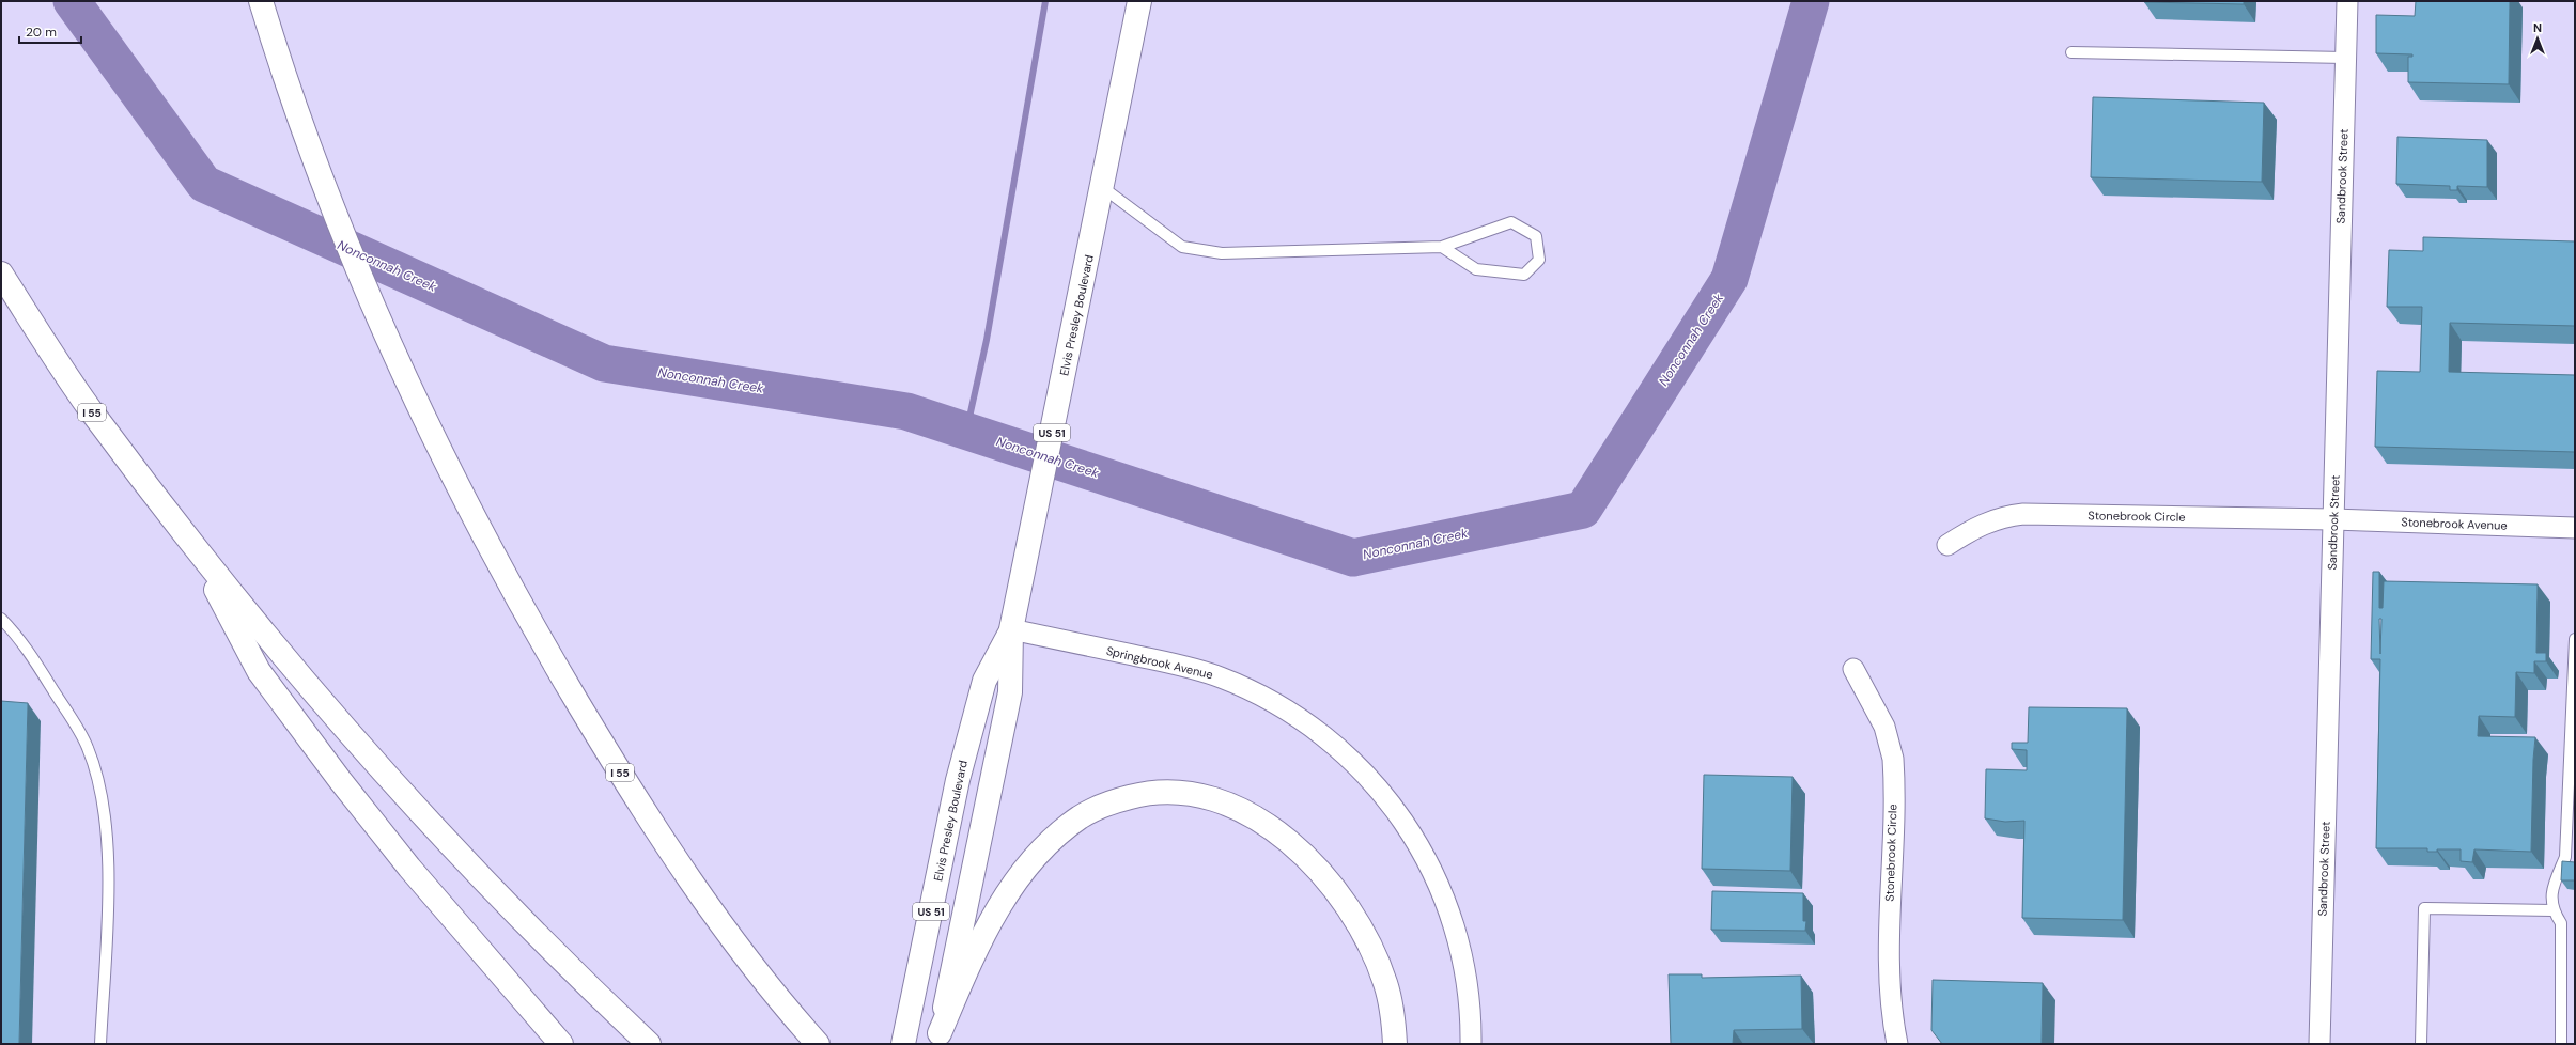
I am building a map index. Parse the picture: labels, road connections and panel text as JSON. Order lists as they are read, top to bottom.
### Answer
{
  "streets": {
    "main road": ["Elvis Presley Boulevard", "I 55", "US 51"],
    "street": [
      "Sandbrook Street",
      "Stonebrook Circle",
      "Stonebrook Avenue",
      "Springbrook Avenue"
    ]
  },
  "crossings": [
    ["Sandbrook Street", "Stonebrook Circle"],
    ["Sandbrook Street", "Stonebrook Avenue"],
    ["Elvis Presley Boulevard", "Springbrook Avenue"],
    ["Stonebrook Circle", "Stonebrook Avenue"]
  ],
  "water": ["Nonconnah Creek"],
  "scale_bar": "20 m",
  "north": "top"
}
